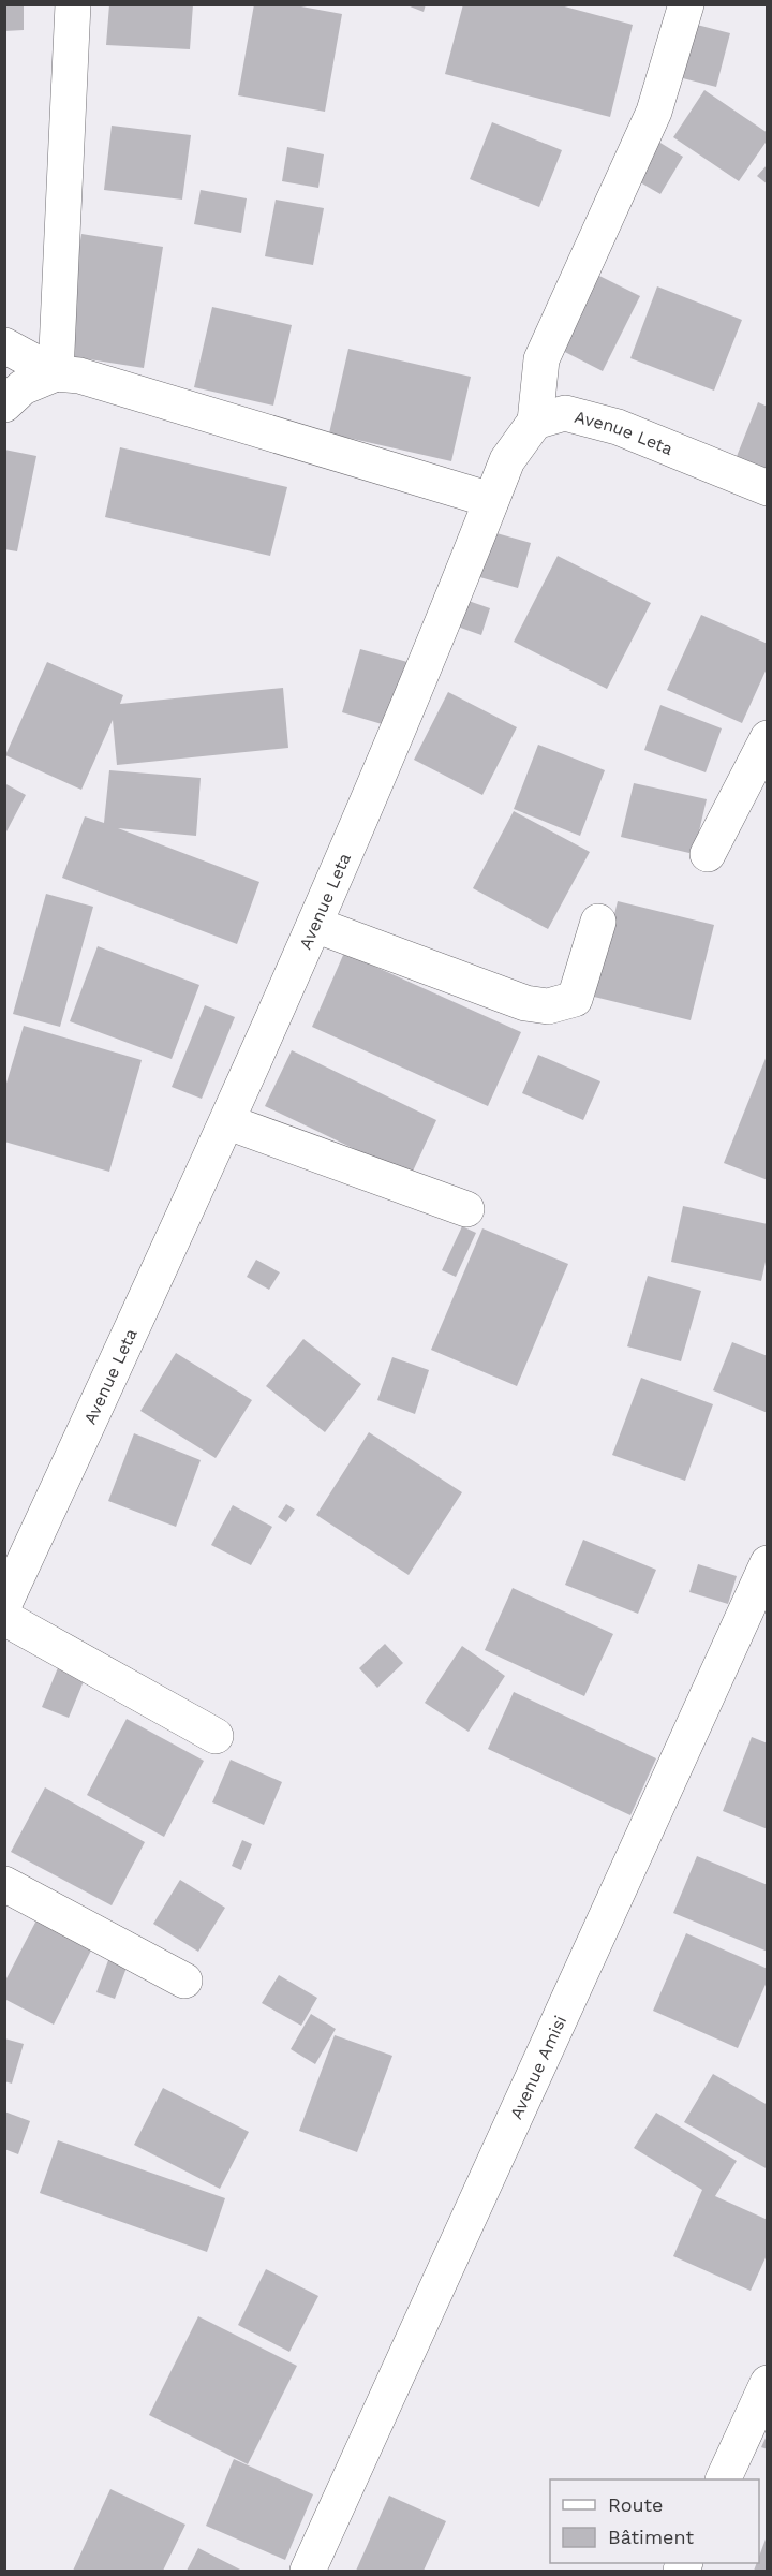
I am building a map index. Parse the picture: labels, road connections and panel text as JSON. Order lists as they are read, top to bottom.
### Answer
{
  "streets": {
    "street": ["Avenue Leta", "Avenue Amisi"]
  },
  "legend": ["Route", "Bâtiment"]
}
